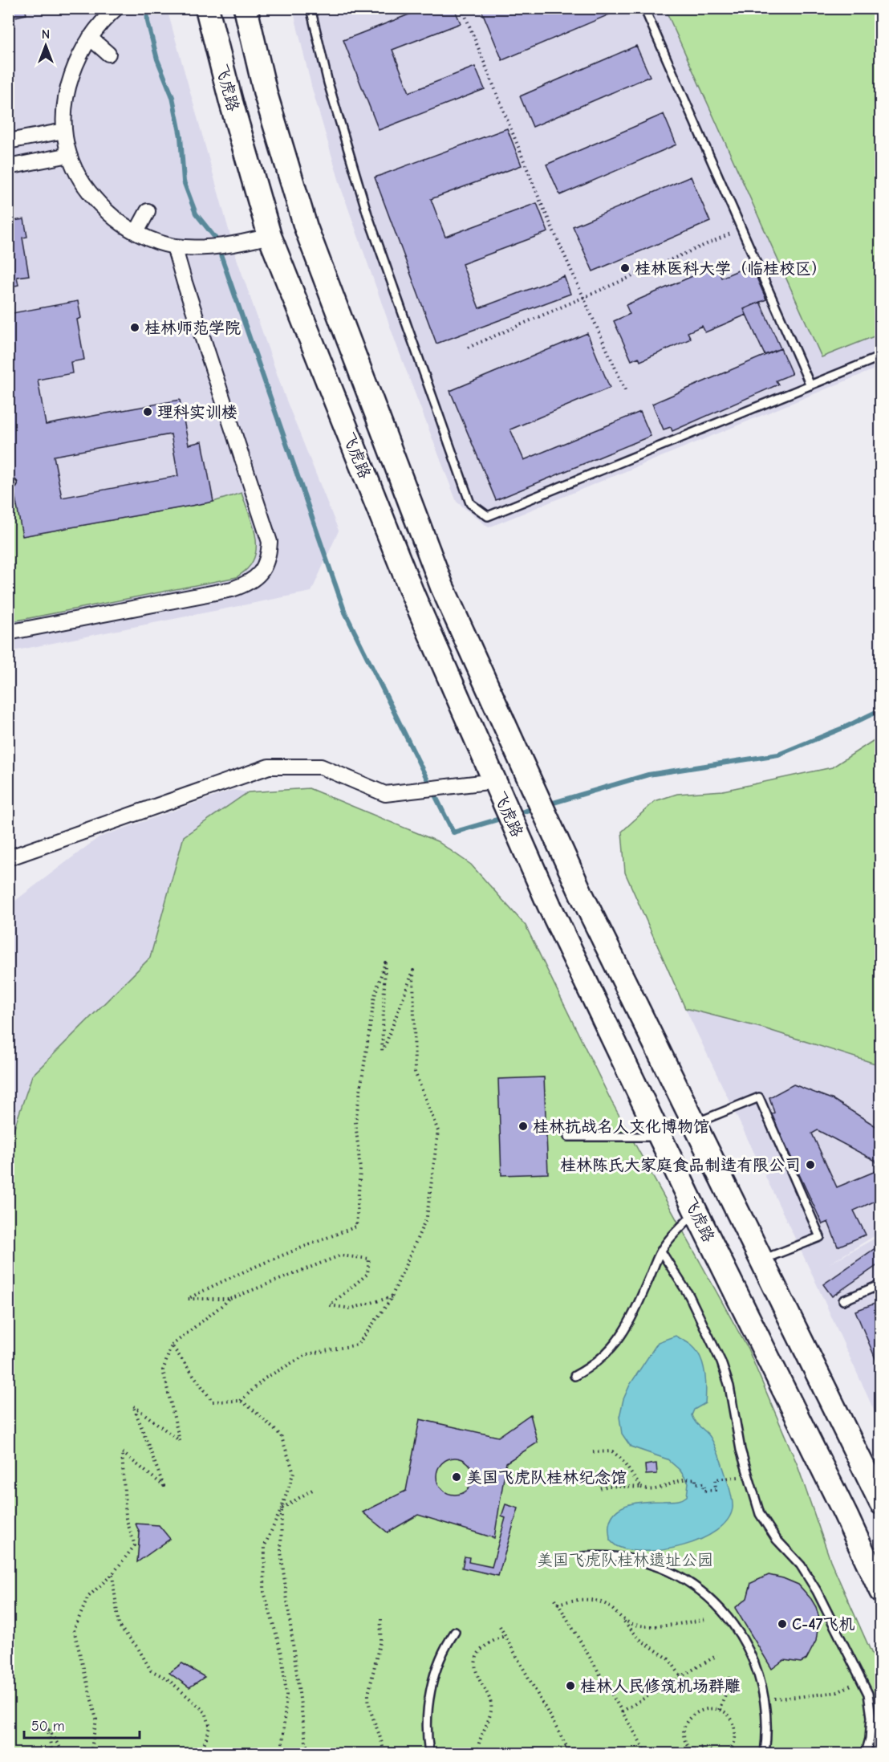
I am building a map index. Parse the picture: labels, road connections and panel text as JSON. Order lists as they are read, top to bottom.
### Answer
{
  "streets": {
    "main road": ["飞虎路"]
  },
  "parks": ["美国飞虎队桂林遗址公园"],
  "places": [
    "桂林医科大学（临桂校区）",
    "桂林师范学院",
    "理科实训楼",
    "桂林抗战名人文化博物馆",
    "桂林陈氏大家庭食品制造有限公司",
    "美国飞虎队桂林纪念馆",
    "C-47飞机",
    "桂林人民修筑机场群雕"
  ],
  "scale_bar": "50 m",
  "north": "top"
}
